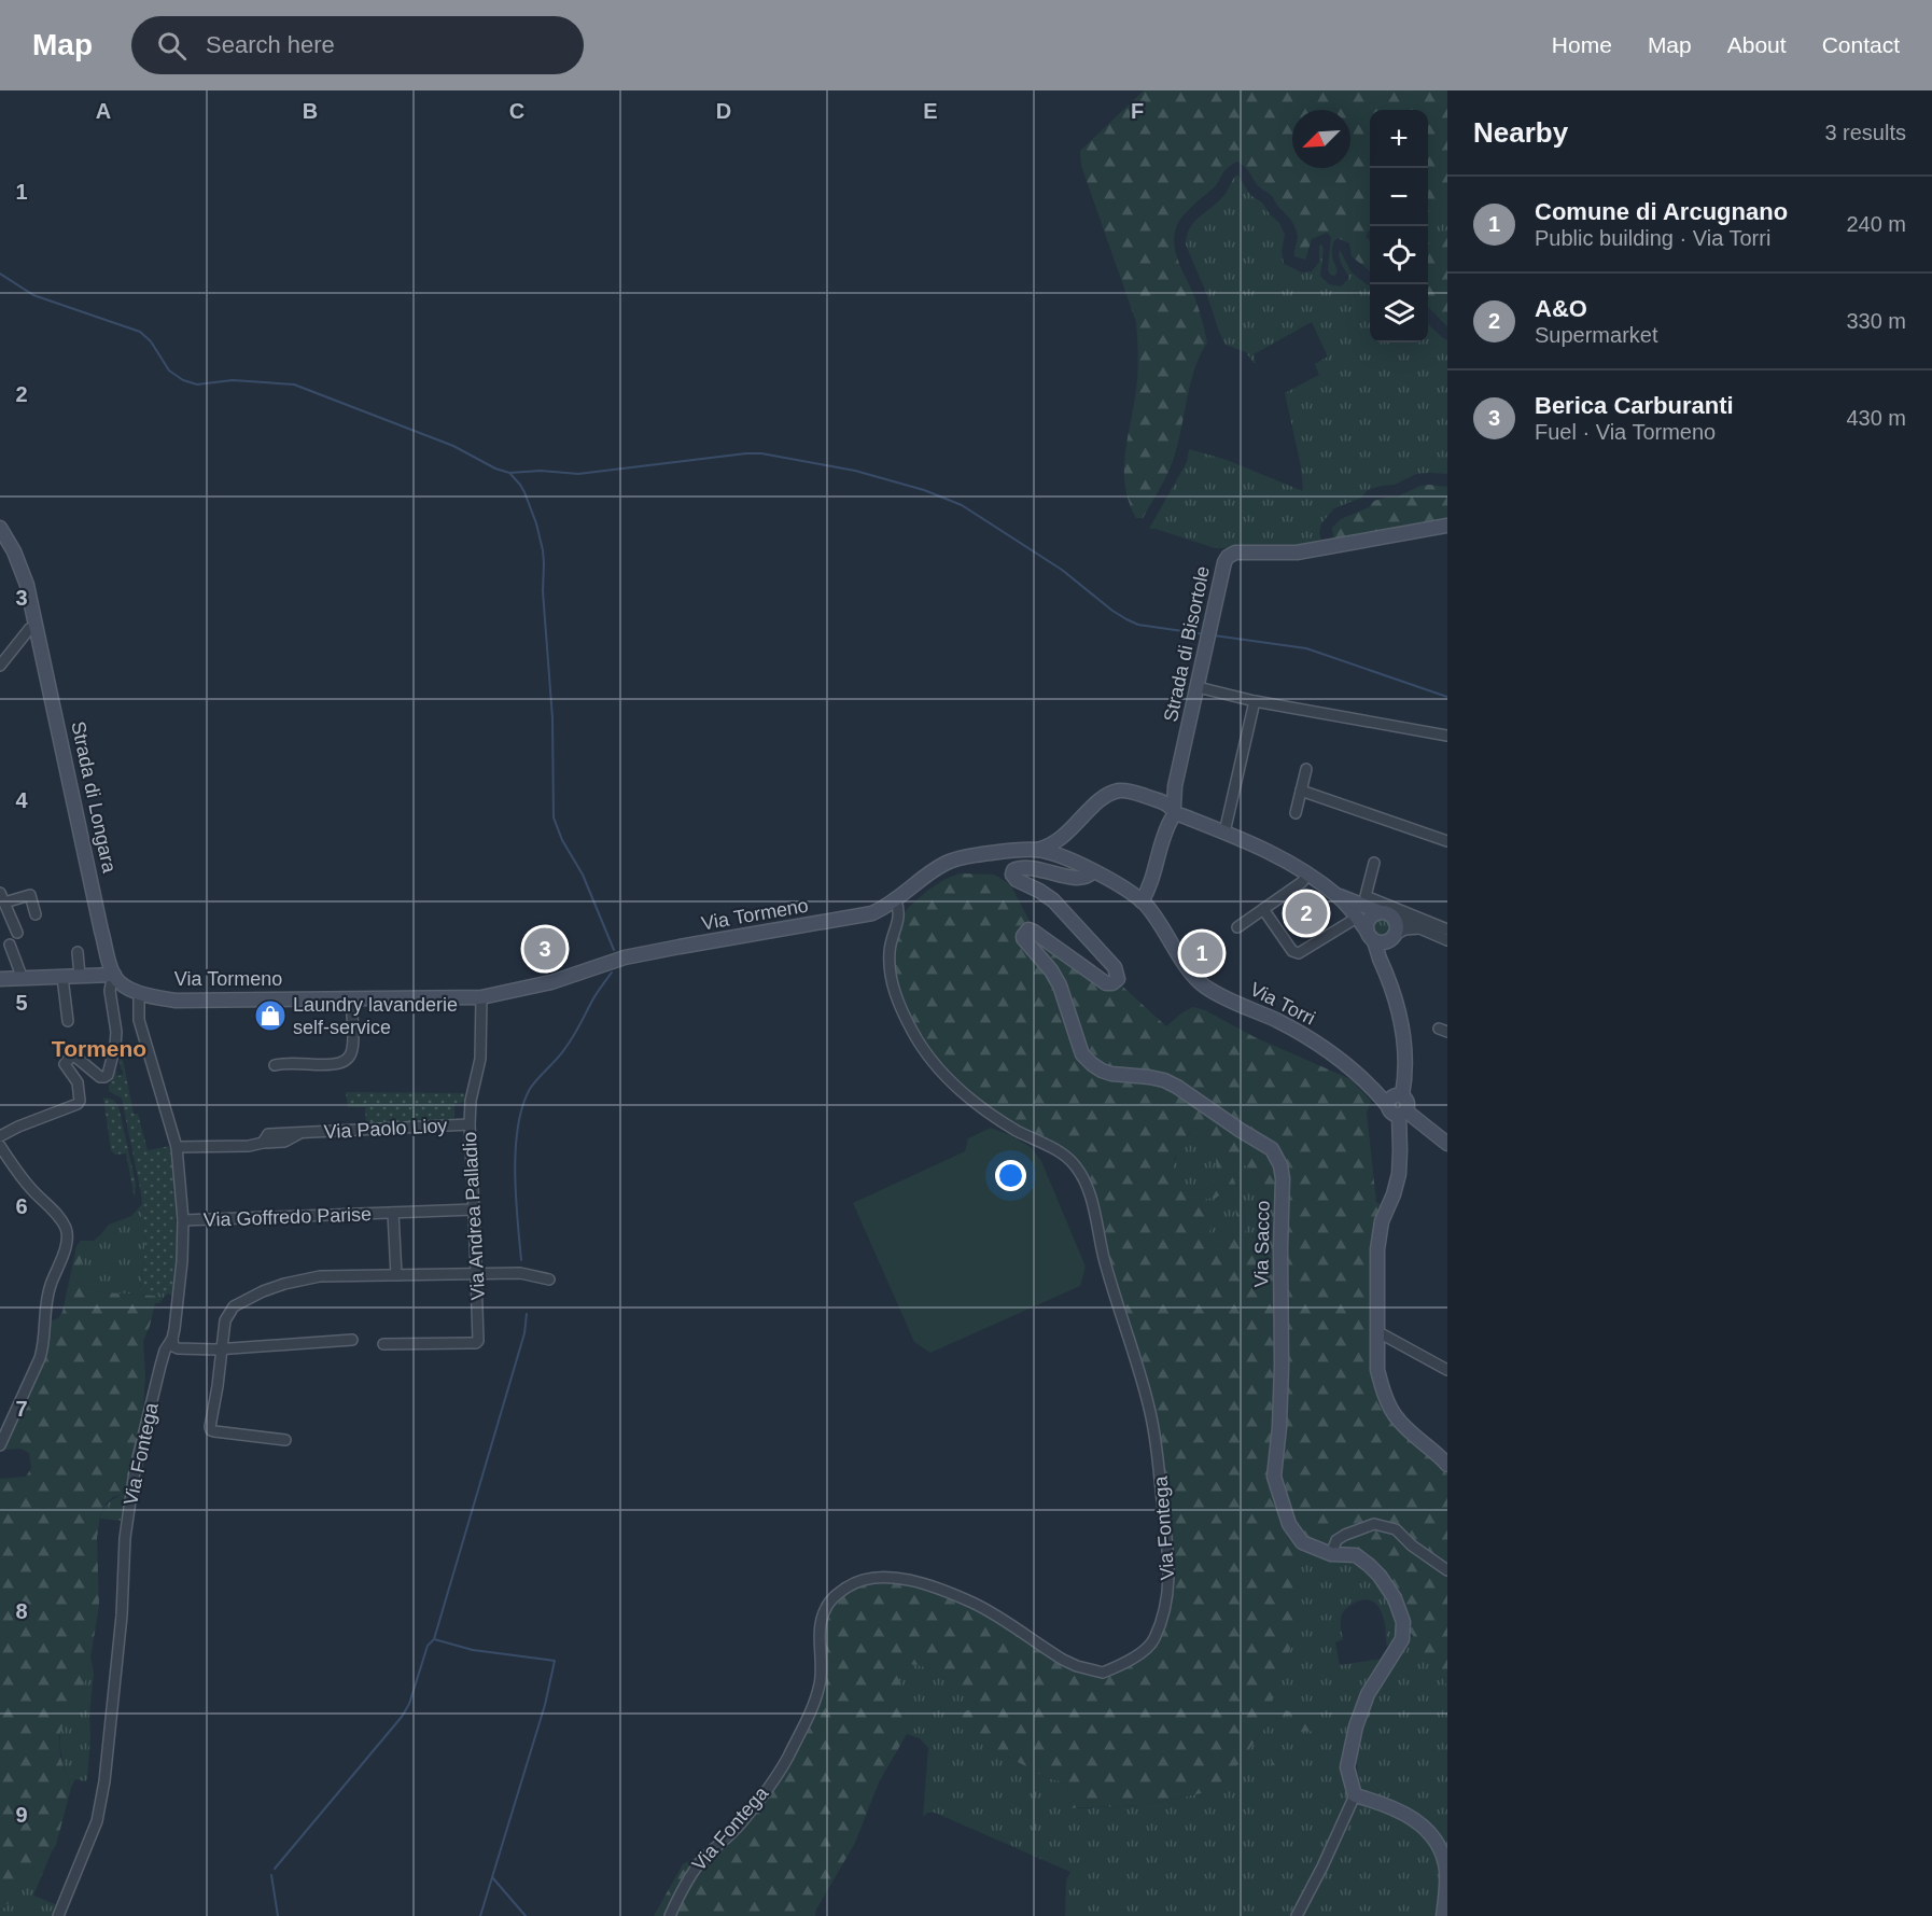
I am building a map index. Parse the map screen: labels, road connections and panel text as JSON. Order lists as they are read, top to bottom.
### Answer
{
  "streets": {
    "main road": [
      "Strada di Bisortole",
      "Strada di Longara",
      "Via Tormeno",
      "Via Torri",
      "Via Sacco"
    ],
    "street": [
      "Via Paolo Lioy",
      "Via Andrea Palladio",
      "Via Goffredo Parise",
      "Via Fontega"
    ]
  },
  "crossings": [
    ["Strada di Bisortole", "Via Tormeno"],
    ["Strada di Bisortole", "Via Torri"],
    ["Strada di Longara", "Via Tormeno"],
    ["Via Tormeno", "Via Torri"],
    ["Via Tormeno", "Via Andrea Palladio"],
    ["Via Tormeno", "Via Sacco"],
    ["Via Tormeno", "Via Fontega"],
    ["Via Paolo Lioy", "Via Andrea Palladio"],
    ["Via Paolo Lioy", "Via Fontega"],
    ["Via Andrea Palladio", "Via Goffredo Parise"],
    ["Via Goffredo Parise", "Via Fontega"]
  ],
  "districts": ["Tormeno"],
  "places": {
    "shop": ["Laundry lavanderie self-service"]
  },
  "north": "bottom left",
  "page": {
    "header": "Map",
    "search": "Search here",
    "nav": [
      "Home",
      "Map",
      "About",
      "Contact"
    ],
    "heading": ["Nearby", "3 results"],
    "map_buttons": ["+", "−"],
    "list": [
      {
        "mark": "1",
        "name": "Comune di Arcugnano",
        "note": "Public building · Via Torri",
        "value": "240 m"
      },
      {
        "mark": "2",
        "name": "A&O",
        "note": "Supermarket",
        "value": "330 m"
      },
      {
        "mark": "3",
        "name": "Berica Carburanti",
        "note": "Fuel · Via Tormeno",
        "value": "430 m"
      }
    ],
    "pins": ["2", "3", "1"]
  },
  "grid": {
    "columns": [
      "A",
      "B",
      "C",
      "D",
      "E",
      "F"
    ],
    "rows": [
      "1",
      "2",
      "3",
      "4",
      "5",
      "6",
      "7",
      "8",
      "9"
    ]
  }
}
